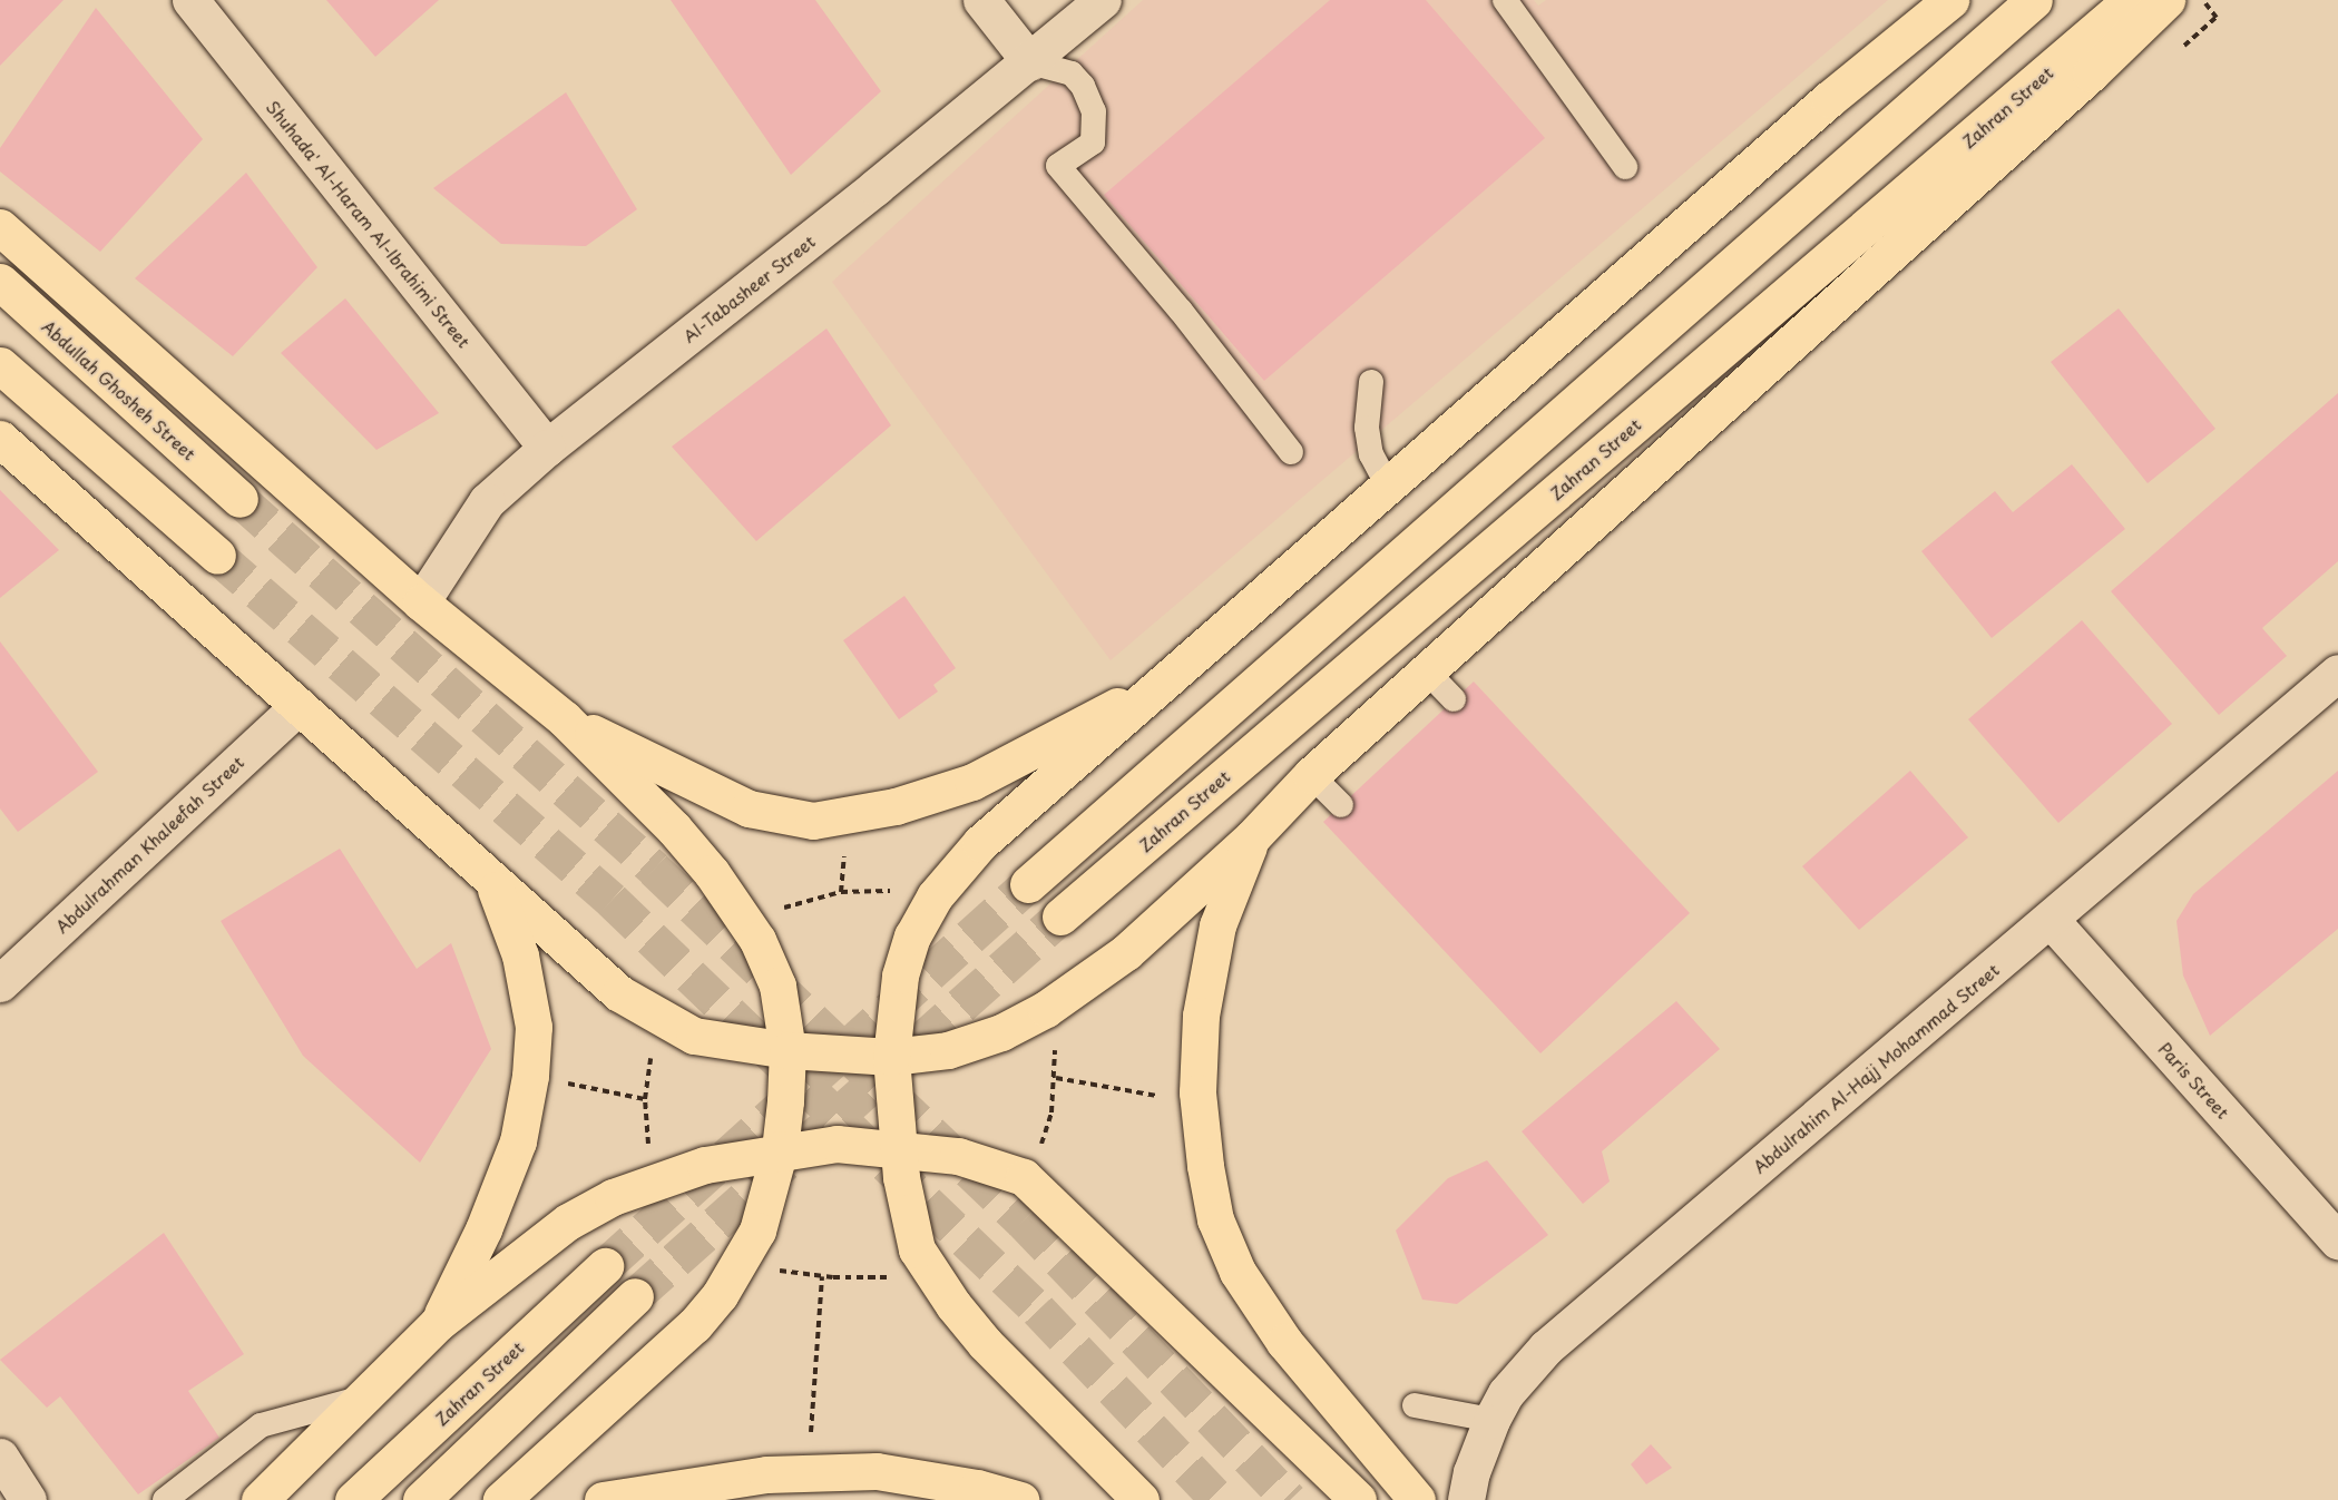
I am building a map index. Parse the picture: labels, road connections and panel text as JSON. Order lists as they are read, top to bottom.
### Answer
{
  "streets": {
    "main road": ["Zahran Street", "Abdullah Ghosheh Street"],
    "street": [
      "Shuhada' Al-Haram Al-Ibrahimi Street",
      "Al-Tabasheer Street",
      "Abdulrahman Khaleefah Street",
      "Abdulrahim Al-Hajj Mohammad Street",
      "Paris Street"
    ]
  },
  "crossings": [
    ["Shuhada' Al-Haram Al-Ibrahimi Street", "Al-Tabasheer Street"],
    ["Abdulrahim Al-Hajj Mohammad Street", "Paris Street"]
  ]
}
